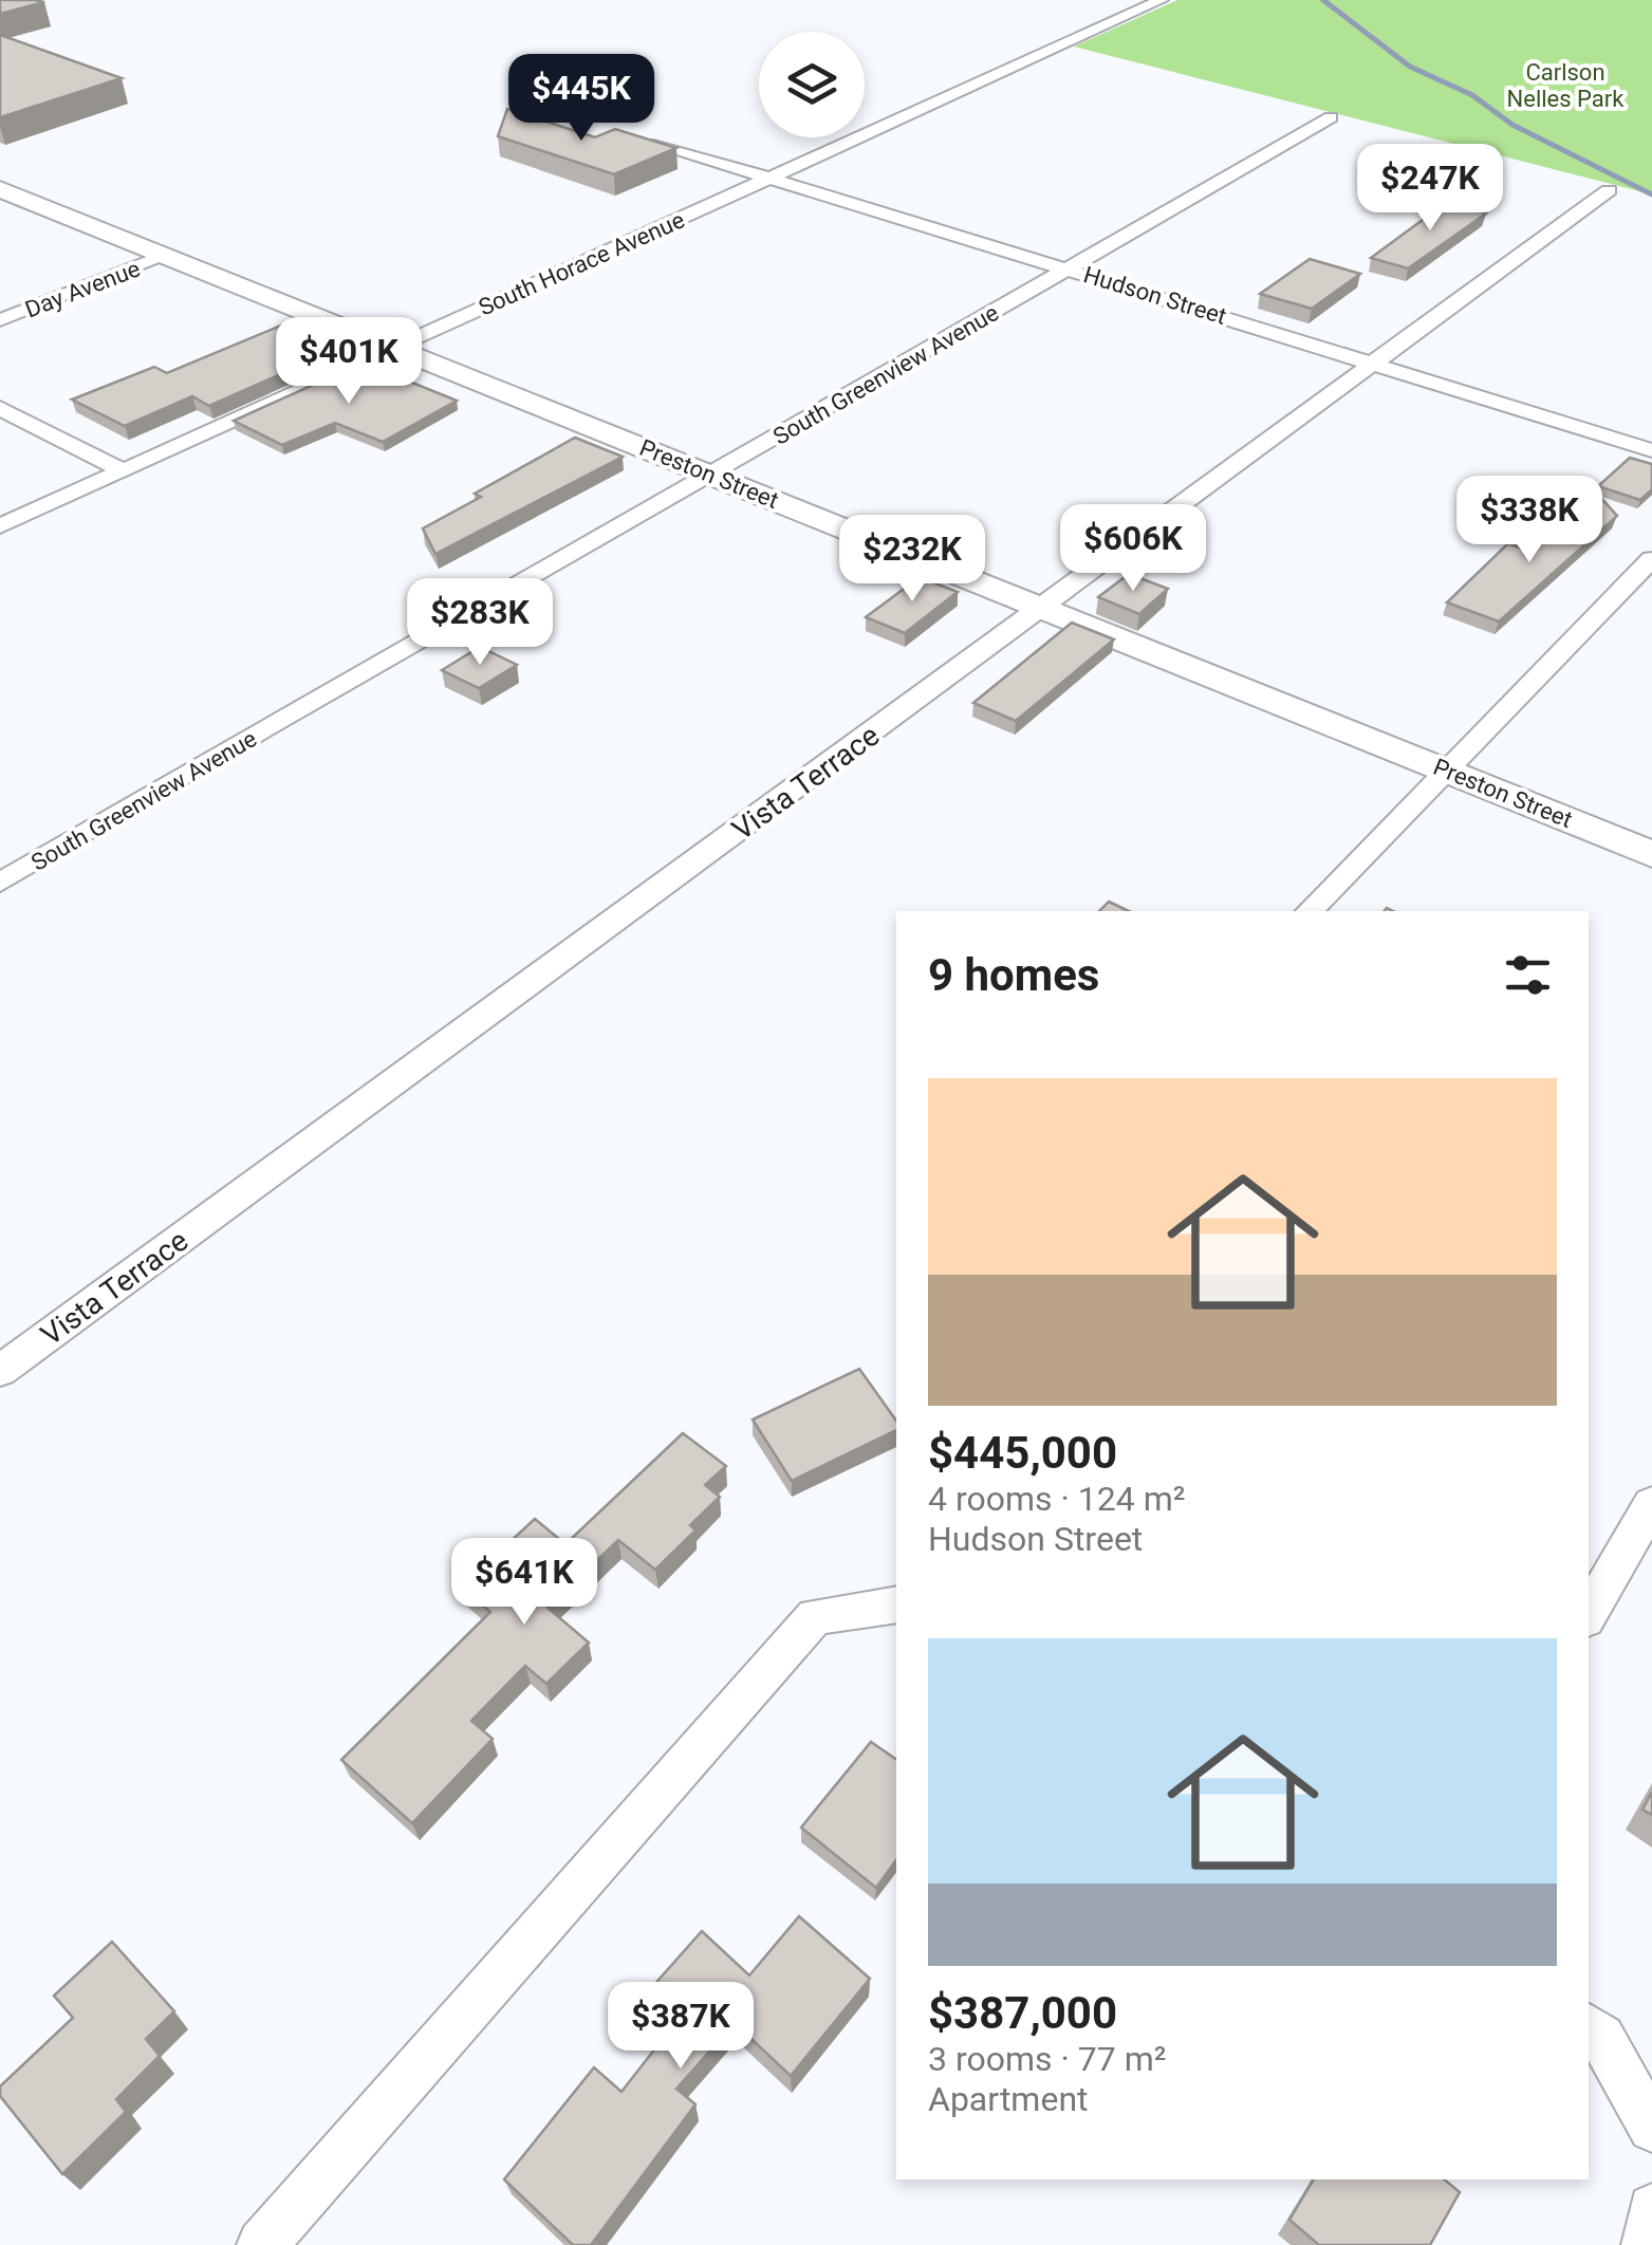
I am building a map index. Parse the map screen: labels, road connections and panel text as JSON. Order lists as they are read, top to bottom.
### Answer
{
  "streets": {
    "street": [
      "South Horace Avenue",
      "Day Avenue",
      "Hudson Street",
      "South Greenview Avenue",
      "Preston Street",
      "Vista Terrace"
    ]
  },
  "crossings": [
    ["South Horace Avenue", "Hudson Street"],
    ["South Horace Avenue", "Preston Street"],
    ["Day Avenue", "Preston Street"],
    ["Hudson Street", "South Greenview Avenue"],
    ["Hudson Street", "Vista Terrace"],
    ["South Greenview Avenue", "Preston Street"],
    ["Preston Street", "Vista Terrace"]
  ],
  "parks": ["Carlson Nelles Park"],
  "page": {
    "price": [
      "$445K",
      "$247K",
      "$401K",
      "$338K",
      "$606K",
      "$232K",
      "$283K",
      "$641K",
      "$387K"
    ],
    "heading": "9 homes",
    "list": [
      {
        "name": "$445,000",
        "note": "4 rooms · 124 m² · Hudson Street"
      },
      {
        "name": "$387,000",
        "note": "3 rooms · 77 m² · Apartment"
      }
    ]
  }
}
